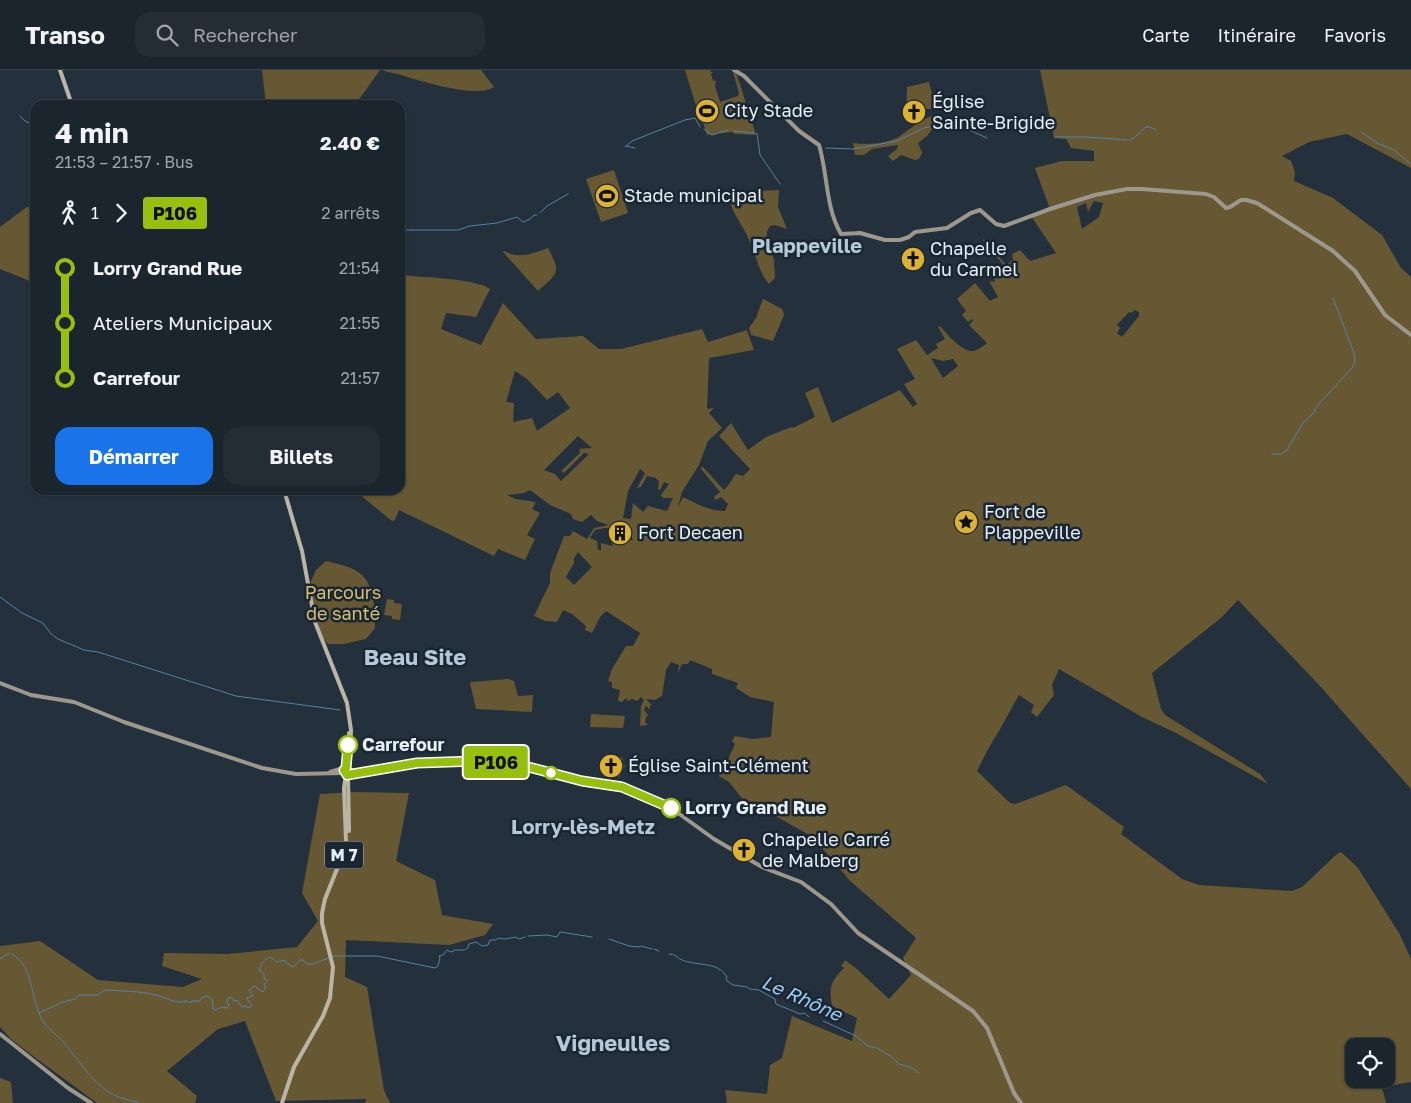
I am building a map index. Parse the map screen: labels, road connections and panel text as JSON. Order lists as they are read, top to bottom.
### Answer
{
  "streets": {
    "main road": ["M 7"]
  },
  "districts": [
    "Plappeville",
    "Beau Site",
    "Lorry-lès-Metz",
    "Vigneulles"
  ],
  "water": ["Le Rhône"],
  "parks": ["Parcours de santé"],
  "places": {
    "sports": ["City Stade", "Stade municipal"],
    "church": [
      "Église Sainte-Brigide",
      "Chapelle du Carmel",
      "Église Saint-Clément",
      "Chapelle Carré de Malberg"
    ],
    "place": ["Fort de Plappeville"],
    "building": ["Fort Decaen"],
    "other": ["Carrefour", "Lorry Grand Rue"]
  },
  "lines": ["bus line P106"],
  "page": {
    "header": "Transo",
    "search": "Rechercher",
    "nav": ["Carte", "Itinéraire", "Favoris"],
    "on_map": "P106",
    "heading": ["4 min", "21:53 – 21:57 · Bus", "2.40 €"],
    "legs": ["1", "P106", "2 arrêts"],
    "list": [
      {
        "name": "Lorry Grand Rue",
        "value": "21:54"
      },
      {
        "name": "Ateliers Municipaux",
        "value": "21:55"
      },
      {
        "name": "Carrefour",
        "value": "21:57"
      }
    ],
    "buttons": ["Démarrer", "Billets"]
  }
}
